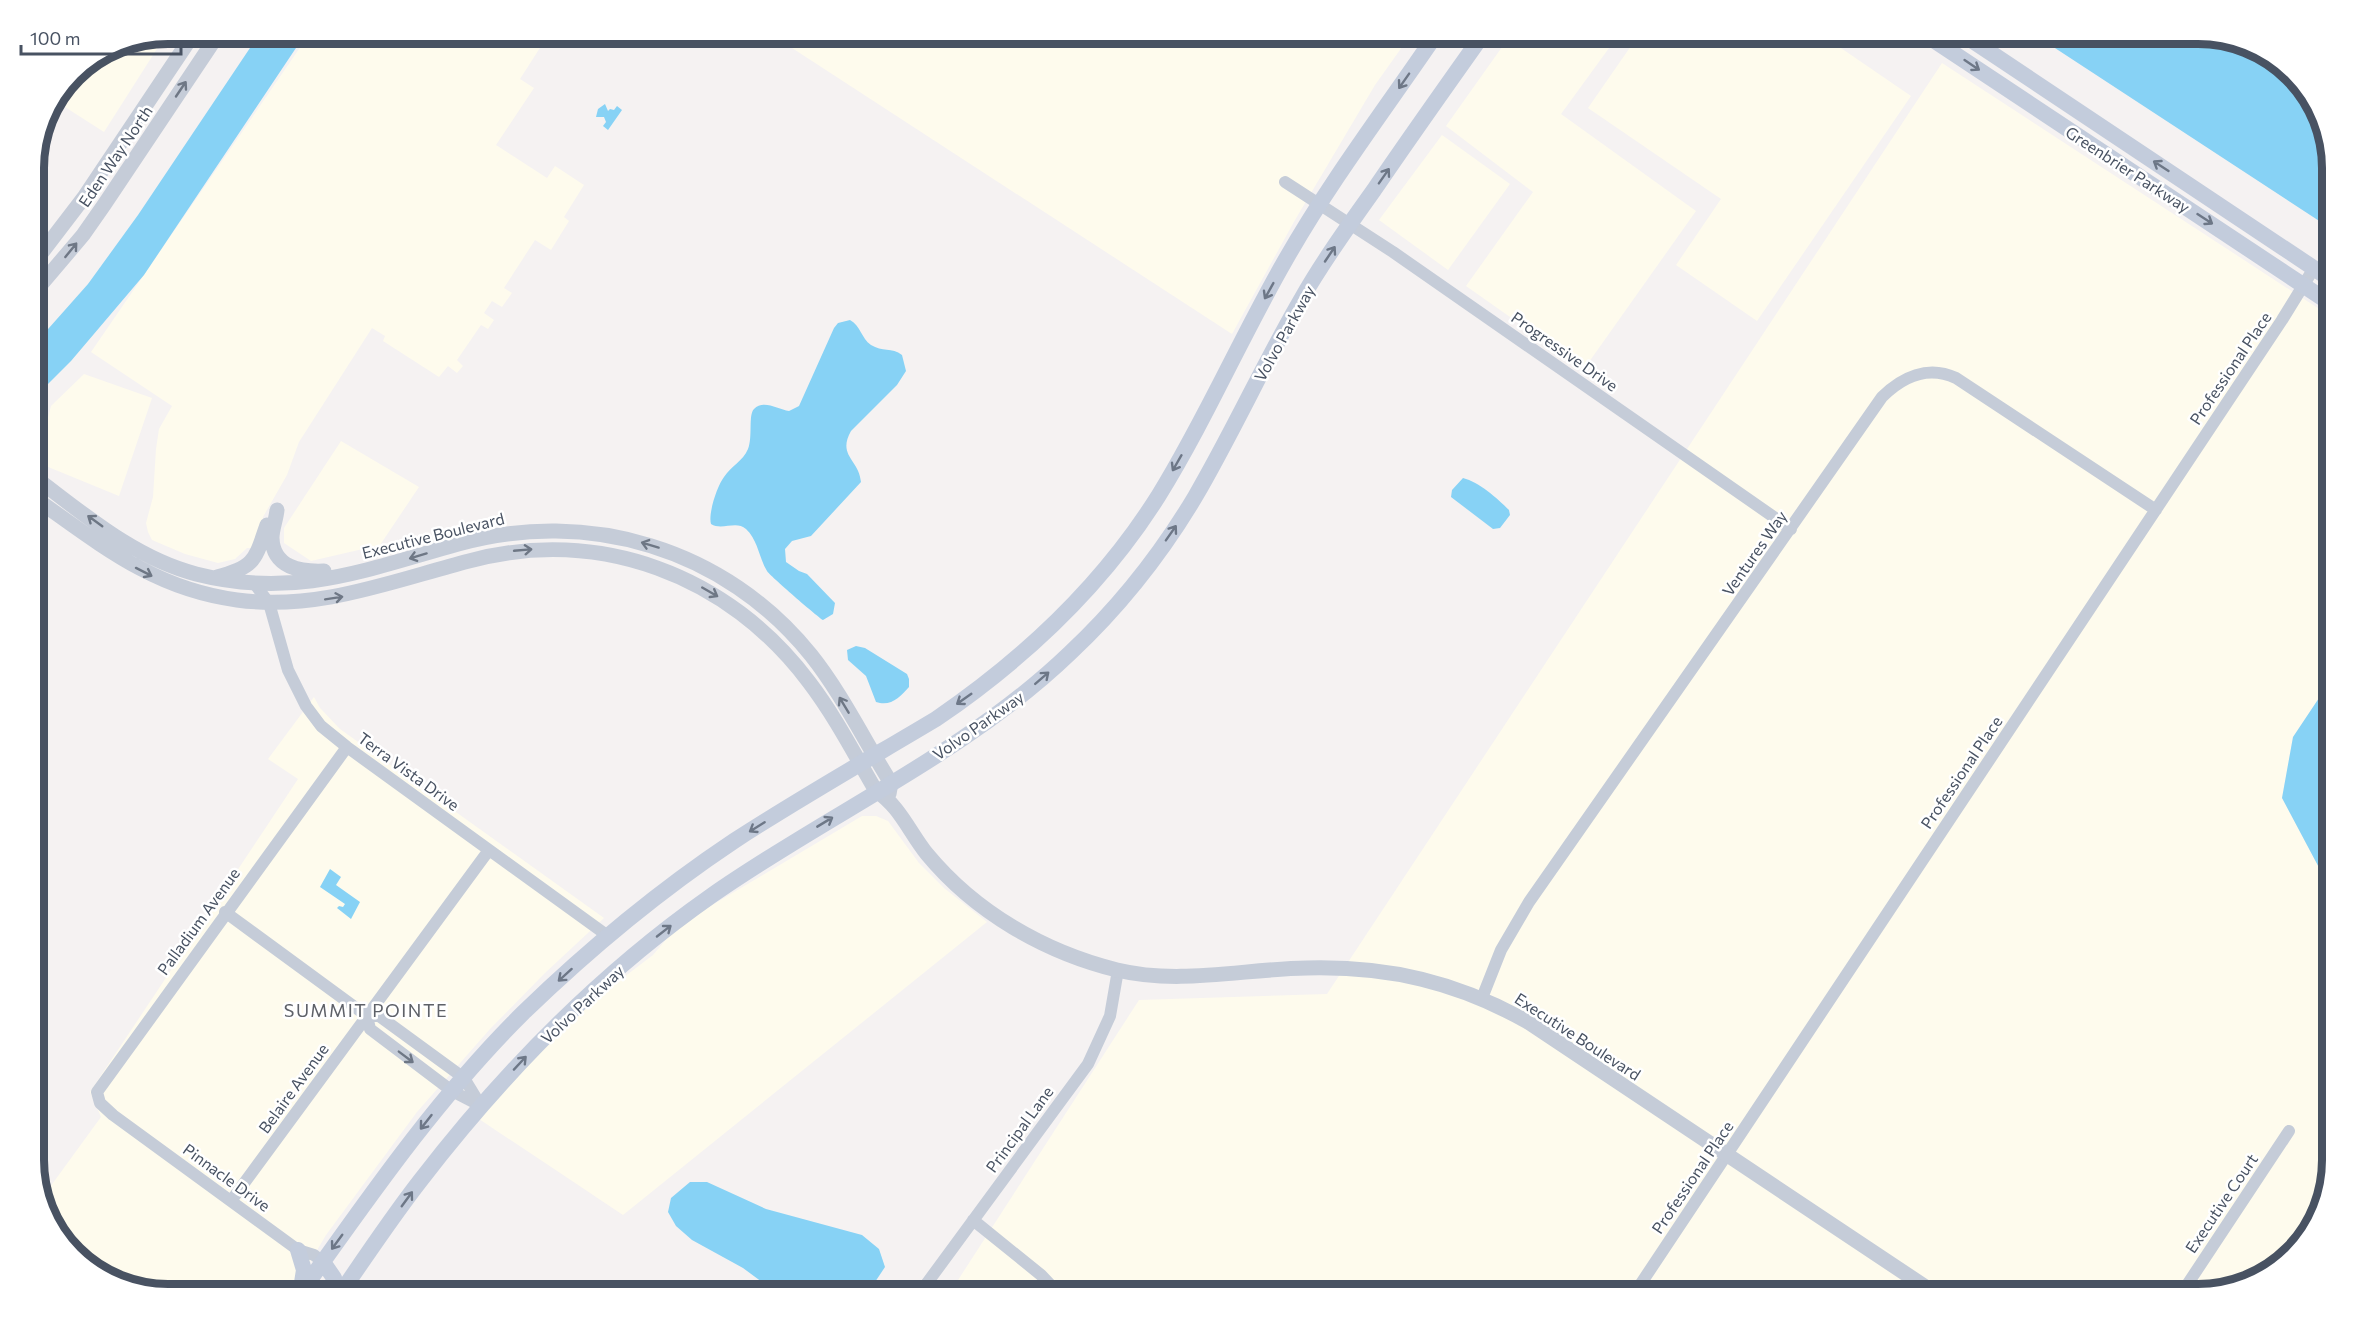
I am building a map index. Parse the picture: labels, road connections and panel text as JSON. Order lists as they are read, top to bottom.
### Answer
{
  "streets": {
    "main road": ["Greenbrier Parkway", "Volvo Parkway"],
    "street": [
      "Eden Way North",
      "Progressive Drive",
      "Professional Place",
      "Executive Boulevard",
      "Ventures Way",
      "Terra Vista Drive",
      "Palladium Avenue",
      "Belaire Avenue",
      "Principal Lane",
      "Pinnacle Drive",
      "Executive Court"
    ]
  },
  "crossings": [
    ["Greenbrier Parkway", "Professional Place"],
    ["Volvo Parkway", "Progressive Drive"],
    ["Volvo Parkway", "Executive Boulevard"],
    ["Volvo Parkway", "Terra Vista Drive"],
    ["Volvo Parkway", "Pinnacle Drive"],
    ["Progressive Drive", "Ventures Way"],
    ["Professional Place", "Executive Boulevard"],
    ["Professional Place", "Ventures Way"],
    ["Executive Boulevard", "Ventures Way"],
    ["Executive Boulevard", "Terra Vista Drive"],
    ["Executive Boulevard", "Principal Lane"],
    ["Terra Vista Drive", "Palladium Avenue"],
    ["Terra Vista Drive", "Belaire Avenue"],
    ["Palladium Avenue", "Pinnacle Drive"],
    ["Belaire Avenue", "Pinnacle Drive"]
  ],
  "districts": ["SUMMIT POINTE"],
  "scale_bar": "100 m"
}
